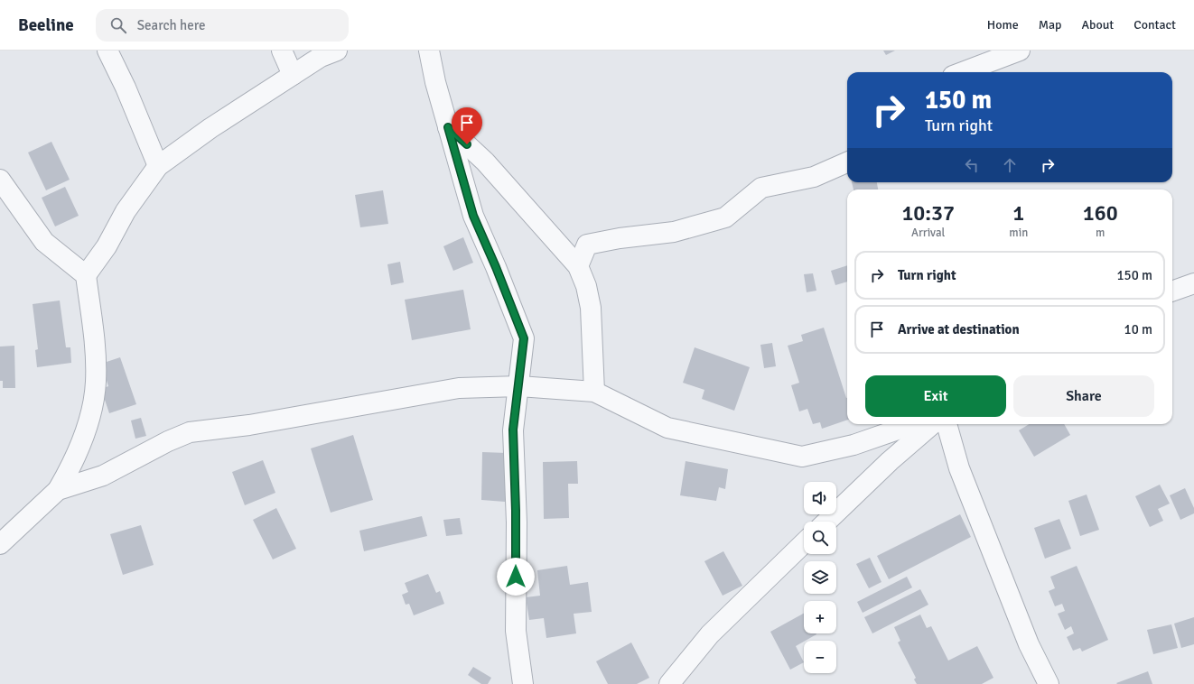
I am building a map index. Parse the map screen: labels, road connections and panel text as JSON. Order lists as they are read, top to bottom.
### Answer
{
  "page": {
    "header": "Beeline",
    "search": "Search here",
    "nav": [
      "Home",
      "Map",
      "About",
      "Contact"
    ],
    "turn": ["150 m", "Turn right"],
    "eta": [
      "10:37",
      "Arrival",
      "1",
      "min",
      "160",
      "m"
    ],
    "list": [
      {
        "name": "Turn right",
        "value": "150 m"
      },
      {
        "name": "Arrive at destination",
        "value": "10 m"
      }
    ],
    "buttons": ["Exit", "Share"],
    "map_buttons": ["+", "−"]
  }
}
